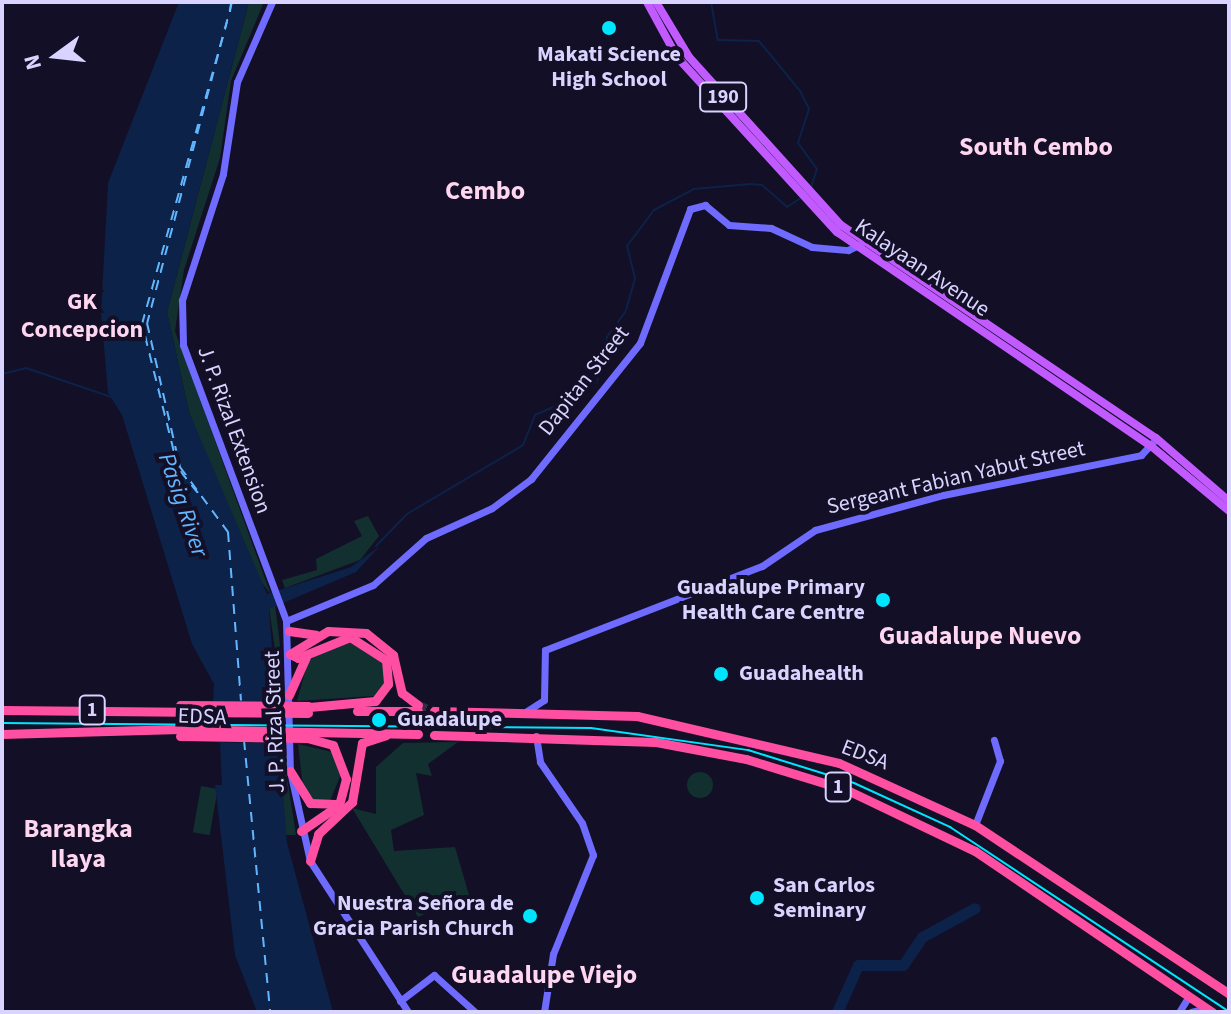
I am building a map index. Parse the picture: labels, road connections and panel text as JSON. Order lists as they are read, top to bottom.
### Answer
{
  "streets": {
    "highway": ["1", "EDSA"],
    "main road": ["190", "Kalayaan Avenue"],
    "street": [
      "Dapitan Street",
      "J. P. Rizal Extension",
      "Sergeant Fabian Yabut Street",
      "J. P. Rizal Street"
    ]
  },
  "crossings": [
    ["Kalayaan Avenue", "Dapitan Street"],
    ["Kalayaan Avenue", "Sergeant Fabian Yabut Street"],
    ["Dapitan Street", "J. P. Rizal Street"],
    ["J. P. Rizal Extension", "J. P. Rizal Street"],
    ["Sergeant Fabian Yabut Street", "EDSA"]
  ],
  "districts": [
    "South Cembo",
    "Cembo",
    "GK Concepcion",
    "Guadalupe Nuevo",
    "Barangka Ilaya",
    "Guadalupe Viejo"
  ],
  "water": ["Pasig River"],
  "places": [
    "Makati Science High School",
    "Guadalupe Primary Health Care Centre",
    "Guadahealth",
    "Guadalupe",
    "San Carlos Seminary",
    "Nuestra Señora de Gracia Parish Church"
  ],
  "north": "left"
}
